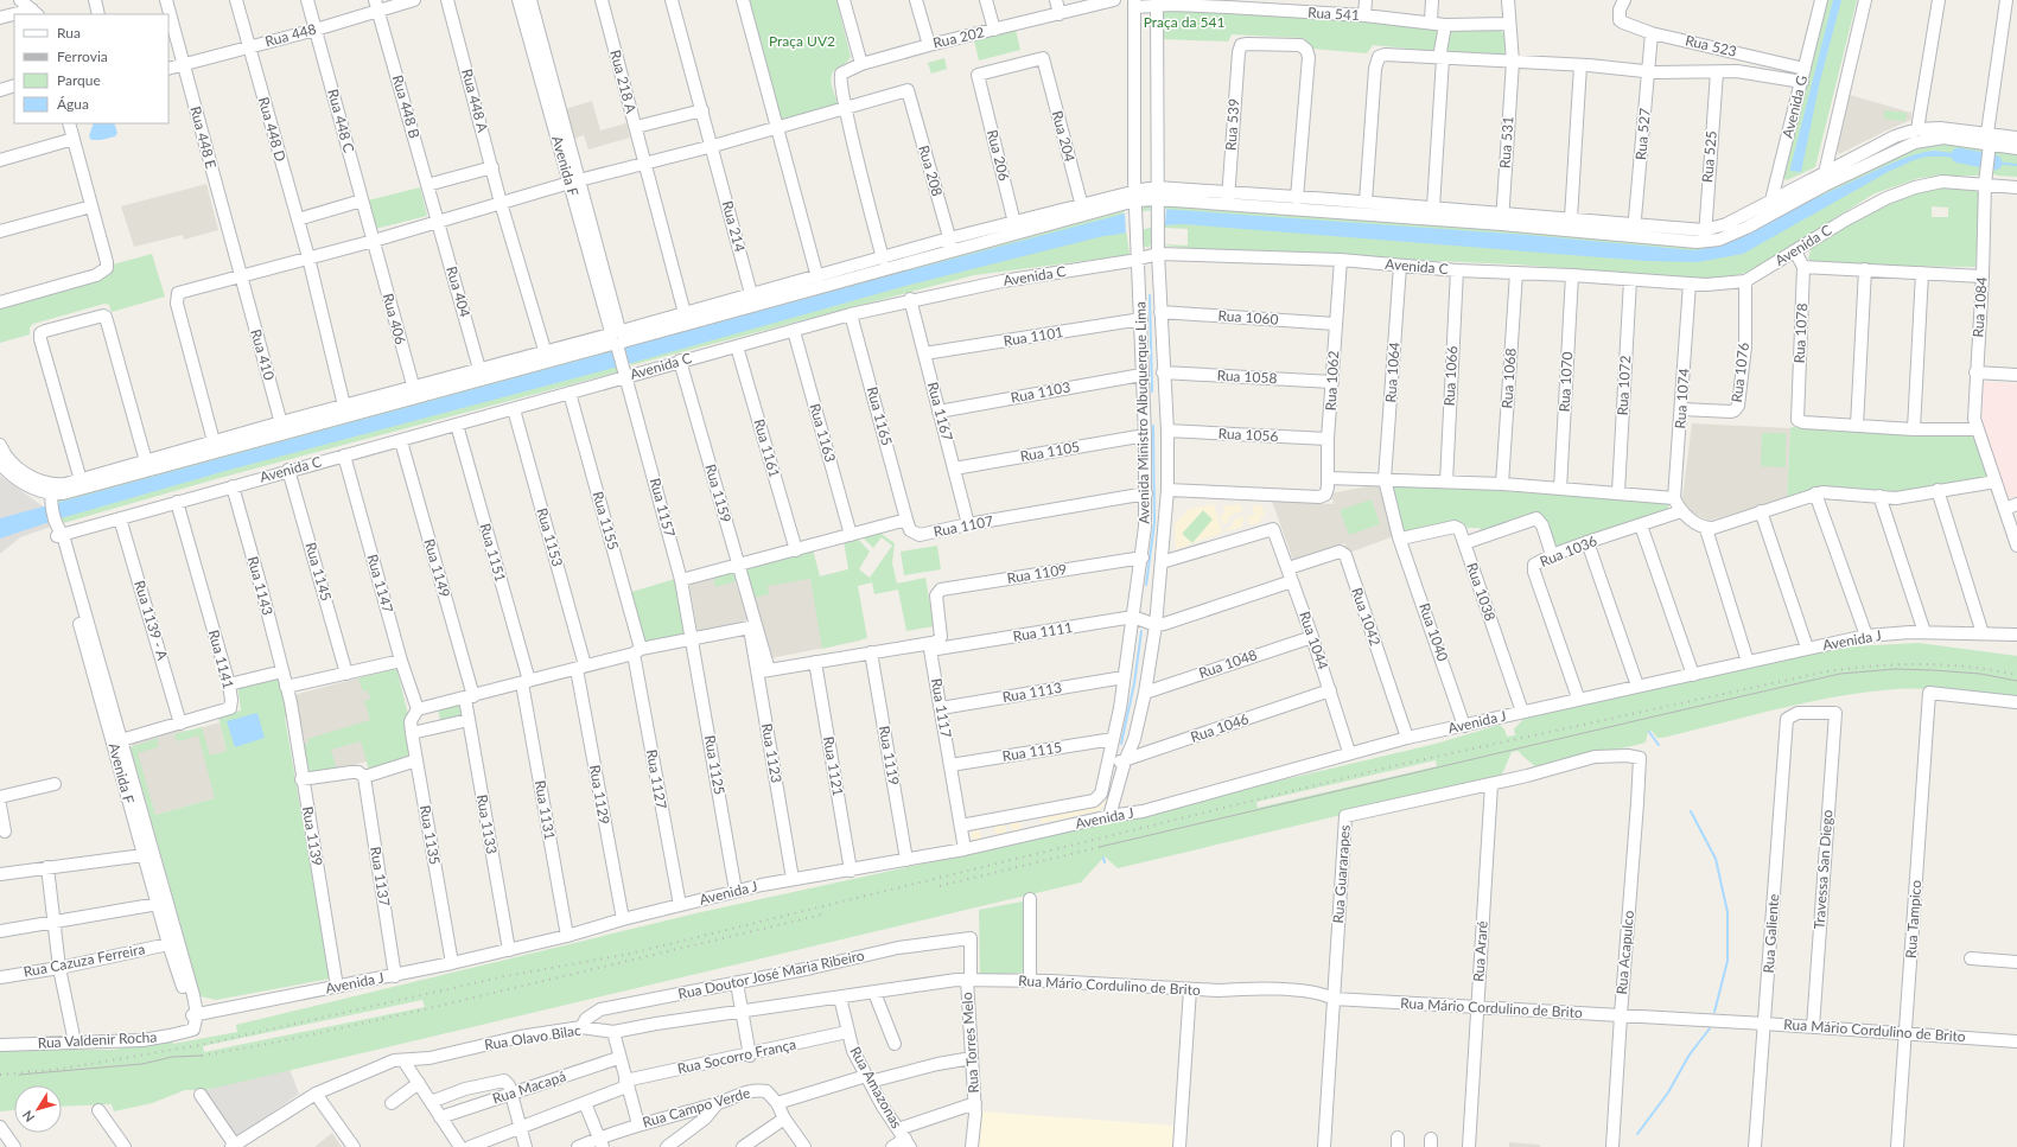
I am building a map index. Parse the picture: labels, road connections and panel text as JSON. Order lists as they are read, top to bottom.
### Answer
{
  "streets": {
    "street": [
      "Rua 541",
      "Rua 448",
      "Rua 202",
      "Rua 523",
      "Rua 218 A",
      "Rua 448 A",
      "Rua 448 B",
      "Avenida G",
      "Rua 448 C",
      "Rua 539",
      "Rua 448 D",
      "Rua 527",
      "Rua 204",
      "Rua 448 E",
      "Rua 531",
      "Rua 206",
      "Rua 525",
      "Avenida F",
      "Rua 208",
      "Rua 214",
      "Avenida C",
      "Rua 404",
      "Rua 1084",
      "Rua 1060",
      "Rua 406",
      "Rua 1078",
      "Rua 1101",
      "Rua 410",
      "Rua 1064",
      "Rua 1076",
      "Rua 1066",
      "Rua 1058",
      "Rua 1068",
      "Rua 1062",
      "Rua 1070",
      "Rua 1072",
      "Rua 1103",
      "Rua 1074",
      "Rua 1167",
      "Avenida Ministro Albuquerque Lima",
      "Rua 1165",
      "Rua 1163",
      "Rua 1056",
      "Rua 1161",
      "Rua 1105",
      "Rua 1159",
      "Rua 1157",
      "Rua 1155",
      "Rua 1107",
      "Rua 1153",
      "Rua 1036",
      "Rua 1151",
      "Rua 1149",
      "Rua 1145",
      "Rua 1109",
      "Rua 1147",
      "Rua 1143",
      "Rua 1038",
      "Rua 1042",
      "Rua 1139 - A",
      "Rua 1111",
      "Rua 1040",
      "Rua 1044",
      "Avenida J",
      "Rua 1141",
      "Rua 1048",
      "Rua 1113",
      "Rua 1117",
      "Rua 1046",
      "Rua 1115",
      "Rua 1123",
      "Rua 1119",
      "Rua 1125",
      "Rua 1121",
      "Rua 1127",
      "Rua 1129",
      "Rua 1131",
      "Rua 1133",
      "Rua 1135",
      "Rua 1139",
      "Travessa San Diego",
      "Rua Guararapes",
      "Rua 1137",
      "Rua Tampico",
      "Rua Galiente",
      "Rua Araré",
      "Rua Acapulco",
      "Rua Cazuza Ferreira",
      "Rua Doutor José Maria Ribeiro",
      "Rua Mário Cordulino de Brito",
      "Rua Olavo Bilac",
      "Rua Valdenir Rocha",
      "Rua Torres Melo",
      "Rua Socorro França",
      "Rua Macapá",
      "Rua Amazonas",
      "Rua Campo Verde"
    ]
  },
  "crossings": [
    ["Rua 541", "Rua 531"],
    ["Rua 541", "Avenida Ministro Albuquerque Lima"],
    ["Rua 448", "Rua 448 B"],
    ["Rua 448", "Rua 448 C"],
    ["Rua 448", "Rua 448 D"],
    ["Rua 448", "Rua 448 E"],
    ["Rua 202", "Rua 208"],
    ["Rua 523", "Avenida G"],
    ["Rua 523", "Rua 527"],
    ["Rua 523", "Rua 525"],
    ["Rua 448 B", "Rua 404"],
    ["Rua 448 C", "Rua 406"],
    ["Rua 204", "Rua 206"],
    ["Rua 448 E", "Rua 410"],
    ["Avenida F", "Avenida C"],
    ["Avenida F", "Rua 1157"],
    ["Avenida F", "Avenida J"],
    ["Avenida F", "Rua 1141"],
    ["Avenida F", "Rua Cazuza Ferreira"],
    ["Avenida F", "Rua Valdenir Rocha"],
    ["Avenida C", "Rua 1084"],
    ["Avenida C", "Rua 1064"],
    ["Avenida C", "Rua 1076"],
    ["Avenida C", "Rua 1066"],
    ["Avenida C", "Rua 1068"],
    ["Avenida C", "Rua 1062"],
    ["Avenida C", "Rua 1070"],
    ["Avenida C", "Rua 1072"],
    ["Avenida C", "Rua 1074"],
    ["Avenida C", "Rua 1167"],
    ["Avenida C", "Avenida Ministro Albuquerque Lima"],
    ["Avenida C", "Rua 1165"],
    ["Avenida C", "Rua 1163"],
    ["Avenida C", "Rua 1161"],
    ["Avenida C", "Rua 1159"],
    ["Avenida C", "Rua 1157"],
    ["Avenida C", "Rua 1155"],
    ["Avenida C", "Rua 1153"],
    ["Avenida C", "Rua 1151"],
    ["Avenida C", "Rua 1149"],
    ["Avenida C", "Rua 1145"],
    ["Avenida C", "Rua 1147"],
    ["Avenida C", "Rua 1143"],
    ["Avenida C", "Rua 1139 - A"],
    ["Avenida C", "Rua 1141"],
    ["Rua 1060", "Rua 1062"],
    ["Rua 1060", "Avenida Ministro Albuquerque Lima"],
    ["Rua 1101", "Rua 1167"],
    ["Rua 1101", "Avenida Ministro Albuquerque Lima"],
    ["Rua 1064", "Rua 1038"],
    ["Rua 1064", "Rua 1040"],
    ["Rua 1076", "Rua 1074"],
    ["Rua 1058", "Rua 1062"],
    ["Rua 1058", "Avenida Ministro Albuquerque Lima"],
    ["Rua 1062", "Avenida Ministro Albuquerque Lima"],
    ["Rua 1062", "Rua 1056"],
    ["Rua 1103", "Rua 1167"],
    ["Rua 1103", "Avenida Ministro Albuquerque Lima"],
    ["Rua 1167", "Rua 1105"],
    ["Rua 1167", "Rua 1107"],
    ["Avenida Ministro Albuquerque Lima", "Rua 1056"],
    ["Avenida Ministro Albuquerque Lima", "Rua 1105"],
    ["Avenida Ministro Albuquerque Lima", "Rua 1107"],
    ["Avenida Ministro Albuquerque Lima", "Rua 1109"],
    ["Avenida Ministro Albuquerque Lima", "Rua 1111"],
    ["Avenida Ministro Albuquerque Lima", "Rua 1044"],
    ["Avenida Ministro Albuquerque Lima", "Avenida J"],
    ["Avenida Ministro Albuquerque Lima", "Rua 1048"],
    ["Avenida Ministro Albuquerque Lima", "Rua 1113"],
    ["Avenida Ministro Albuquerque Lima", "Rua 1117"],
    ["Avenida Ministro Albuquerque Lima", "Rua 1046"],
    ["Avenida Ministro Albuquerque Lima", "Rua 1115"],
    ["Rua 1165", "Rua 1107"],
    ["Rua 1159", "Rua 1123"],
    ["Rua 1157", "Rua 1125"],
    ["Rua 1155", "Rua 1127"],
    ["Rua 1153", "Rua 1129"],
    ["Rua 1036", "Avenida J"],
    ["Rua 1151", "Rua 1131"],
    ["Rua 1149", "Rua 1133"],
    ["Rua 1109", "Rua 1111"],
    ["Rua 1109", "Rua 1117"],
    ["Rua 1147", "Rua 1135"],
    ["Rua 1143", "Rua 1139"],
    ["Rua 1038", "Rua 1040"],
    ["Rua 1038", "Avenida J"],
    ["Rua 1042", "Rua 1044"],
    ["Rua 1042", "Avenida J"],
    ["Rua 1139 - A", "Rua 1141"],
    ["Rua 1111", "Rua 1117"],
    ["Rua 1111", "Rua 1123"],
    ["Rua 1111", "Rua 1119"],
    ["Rua 1111", "Rua 1121"],
    ["Rua 1040", "Avenida J"],
    ["Rua 1044", "Avenida J"],
    ["Rua 1044", "Rua 1048"],
    ["Rua 1044", "Rua 1046"],
    ["Avenida J", "Rua 1123"],
    ["Avenida J", "Rua 1119"],
    ["Avenida J", "Rua 1125"],
    ["Avenida J", "Rua 1121"],
    ["Avenida J", "Rua 1127"],
    ["Avenida J", "Rua 1129"],
    ["Avenida J", "Rua 1131"],
    ["Avenida J", "Rua 1133"],
    ["Avenida J", "Rua 1135"],
    ["Avenida J", "Rua 1139"],
    ["Avenida J", "Rua 1137"],
    ["Avenida J", "Rua Valdenir Rocha"],
    ["Rua 1113", "Rua 1117"],
    ["Rua 1117", "Rua 1115"],
    ["Travessa San Diego", "Rua Galiente"],
    ["Travessa San Diego", "Rua Mário Cordulino de Brito"],
    ["Rua Guararapes", "Rua Araré"],
    ["Rua Guararapes", "Rua Acapulco"],
    ["Rua Guararapes", "Rua Mário Cordulino de Brito"],
    ["Rua Tampico", "Rua Mário Cordulino de Brito"],
    ["Rua Galiente", "Rua Mário Cordulino de Brito"],
    ["Rua Araré", "Rua Mário Cordulino de Brito"],
    ["Rua Acapulco", "Rua Mário Cordulino de Brito"],
    ["Rua Doutor José Maria Ribeiro", "Rua Olavo Bilac"],
    ["Rua Doutor José Maria Ribeiro", "Rua Torres Melo"],
    ["Rua Mário Cordulino de Brito", "Rua Olavo Bilac"],
    ["Rua Mário Cordulino de Brito", "Rua Torres Melo"],
    ["Rua Olavo Bilac", "Rua Torres Melo"],
    ["Rua Olavo Bilac", "Rua Amazonas"],
    ["Rua Socorro França", "Rua Amazonas"]
  ],
  "parks": ["Praça da 541", "Praça UV2"],
  "legend": [
    "Rua",
    "Ferrovia",
    "Parque",
    "Água"
  ],
  "north": "bottom left"
}
